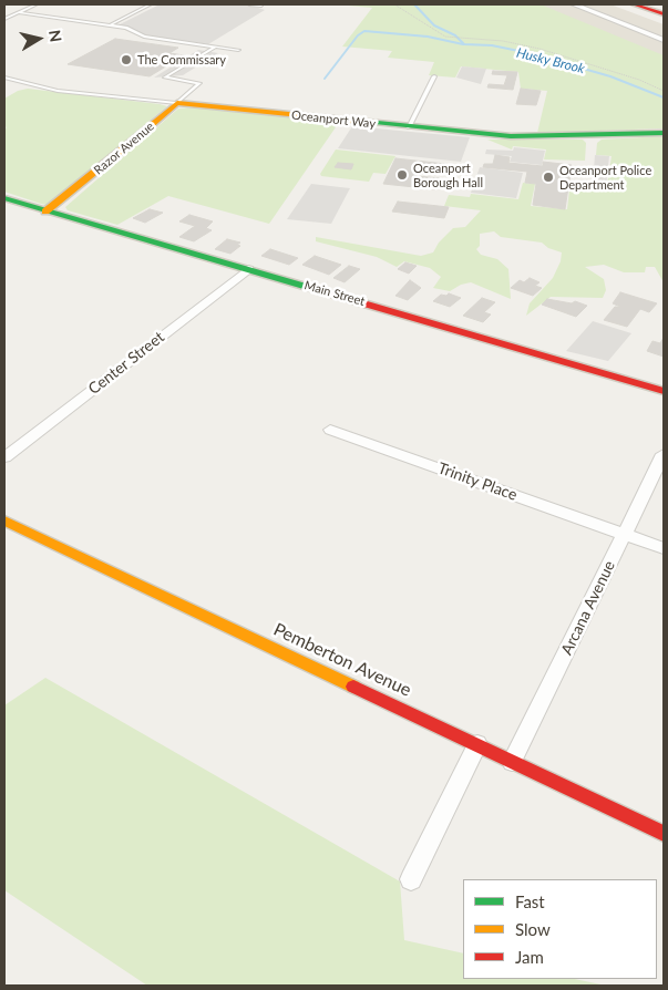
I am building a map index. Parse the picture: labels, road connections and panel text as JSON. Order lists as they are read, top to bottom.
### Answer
{
  "streets": {
    "street": [
      "Oceanport Way",
      "Razor Avenue",
      "Main Street",
      "Center Street",
      "Trinity Place",
      "Arcana Avenue",
      "Pemberton Avenue"
    ]
  },
  "crossings": [
    ["Oceanport Way", "Razor Avenue"],
    ["Razor Avenue", "Main Street"],
    ["Main Street", "Center Street"],
    ["Trinity Place", "Arcana Avenue"],
    ["Arcana Avenue", "Pemberton Avenue"]
  ],
  "water": ["Husky Brook"],
  "places": ["The Commissary", "Oceanport Borough Hall", "Oceanport Police Department"],
  "legend": ["Fast", "Slow", "Jam"],
  "north": "right"
}
